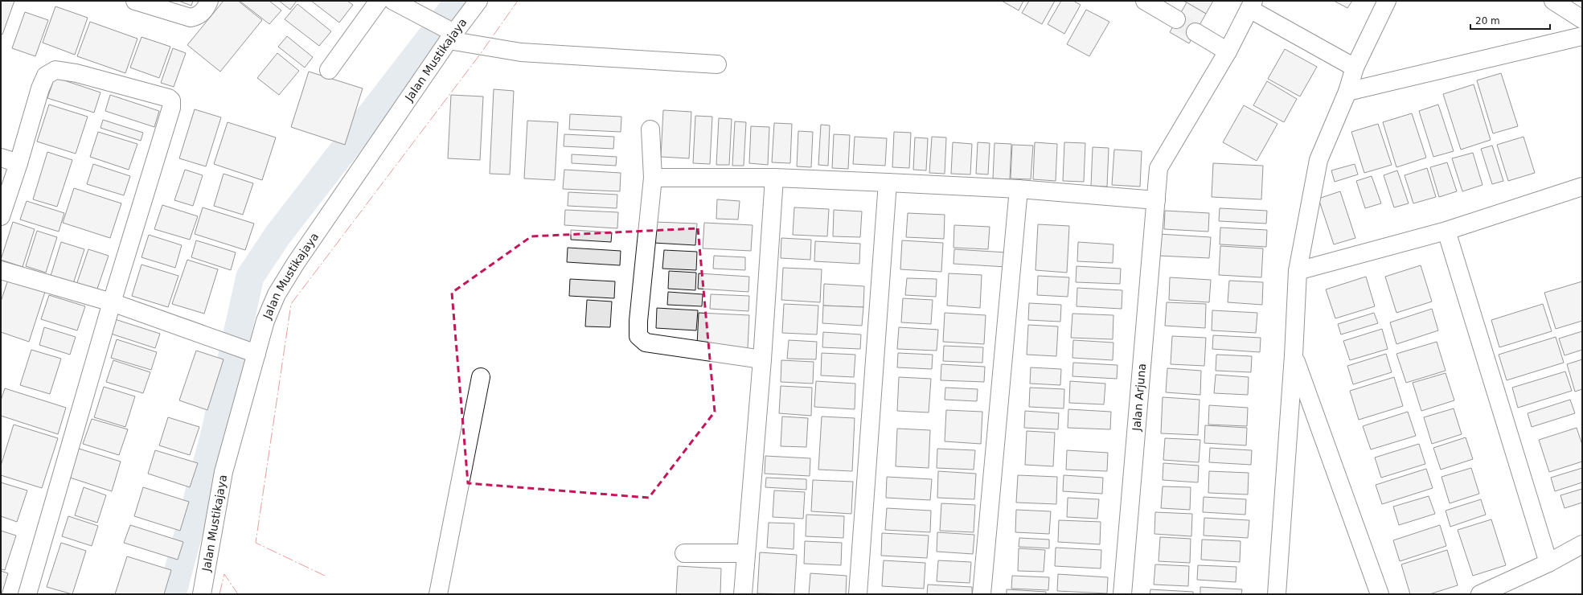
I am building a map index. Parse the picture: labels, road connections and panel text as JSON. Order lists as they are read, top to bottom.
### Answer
{
  "streets": {
    "street": ["Jalan Mustikajaya", "Jalan Arjuna"]
  },
  "scale_bar": "20 m"
}
